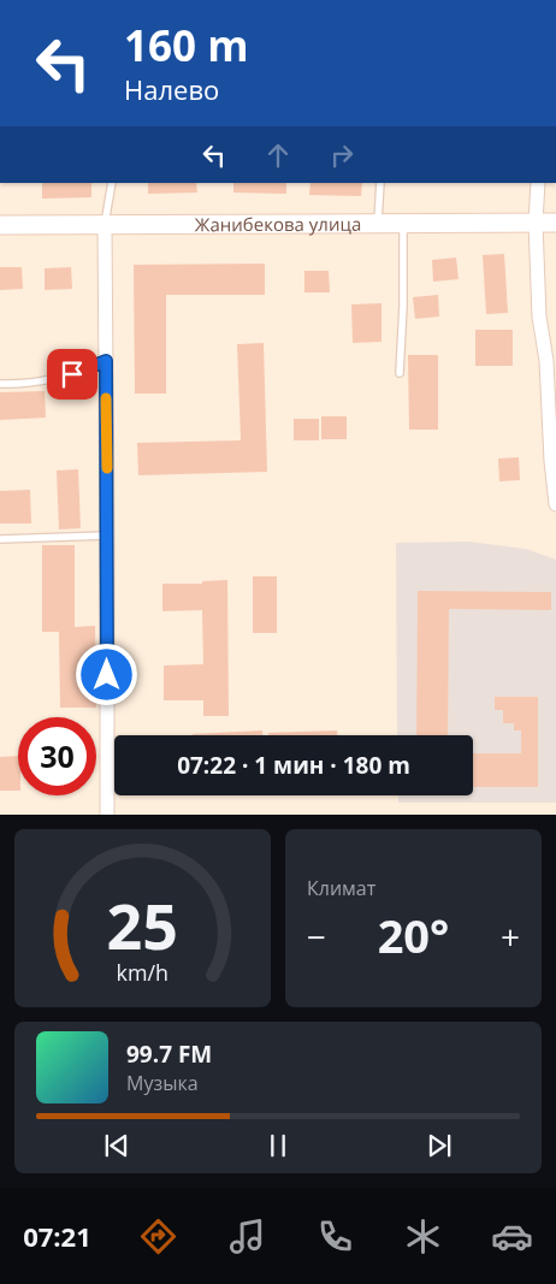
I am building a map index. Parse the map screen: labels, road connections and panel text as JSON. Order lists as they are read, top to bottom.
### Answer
{
  "streets": {
    "street": ["Жанибекова улица"]
  },
  "page": {
    "turn": ["160 m", "Налево"],
    "limit": "30",
    "trip": "07:22 · 1 мин · 180 m",
    "tile": "Климат",
    "heat": ["−", "20°", "+"],
    "song": ["99.7 FM", "Музыка"],
    "tabs": "07:21",
    "gauge": ["25", "km/h"]
  }
}
